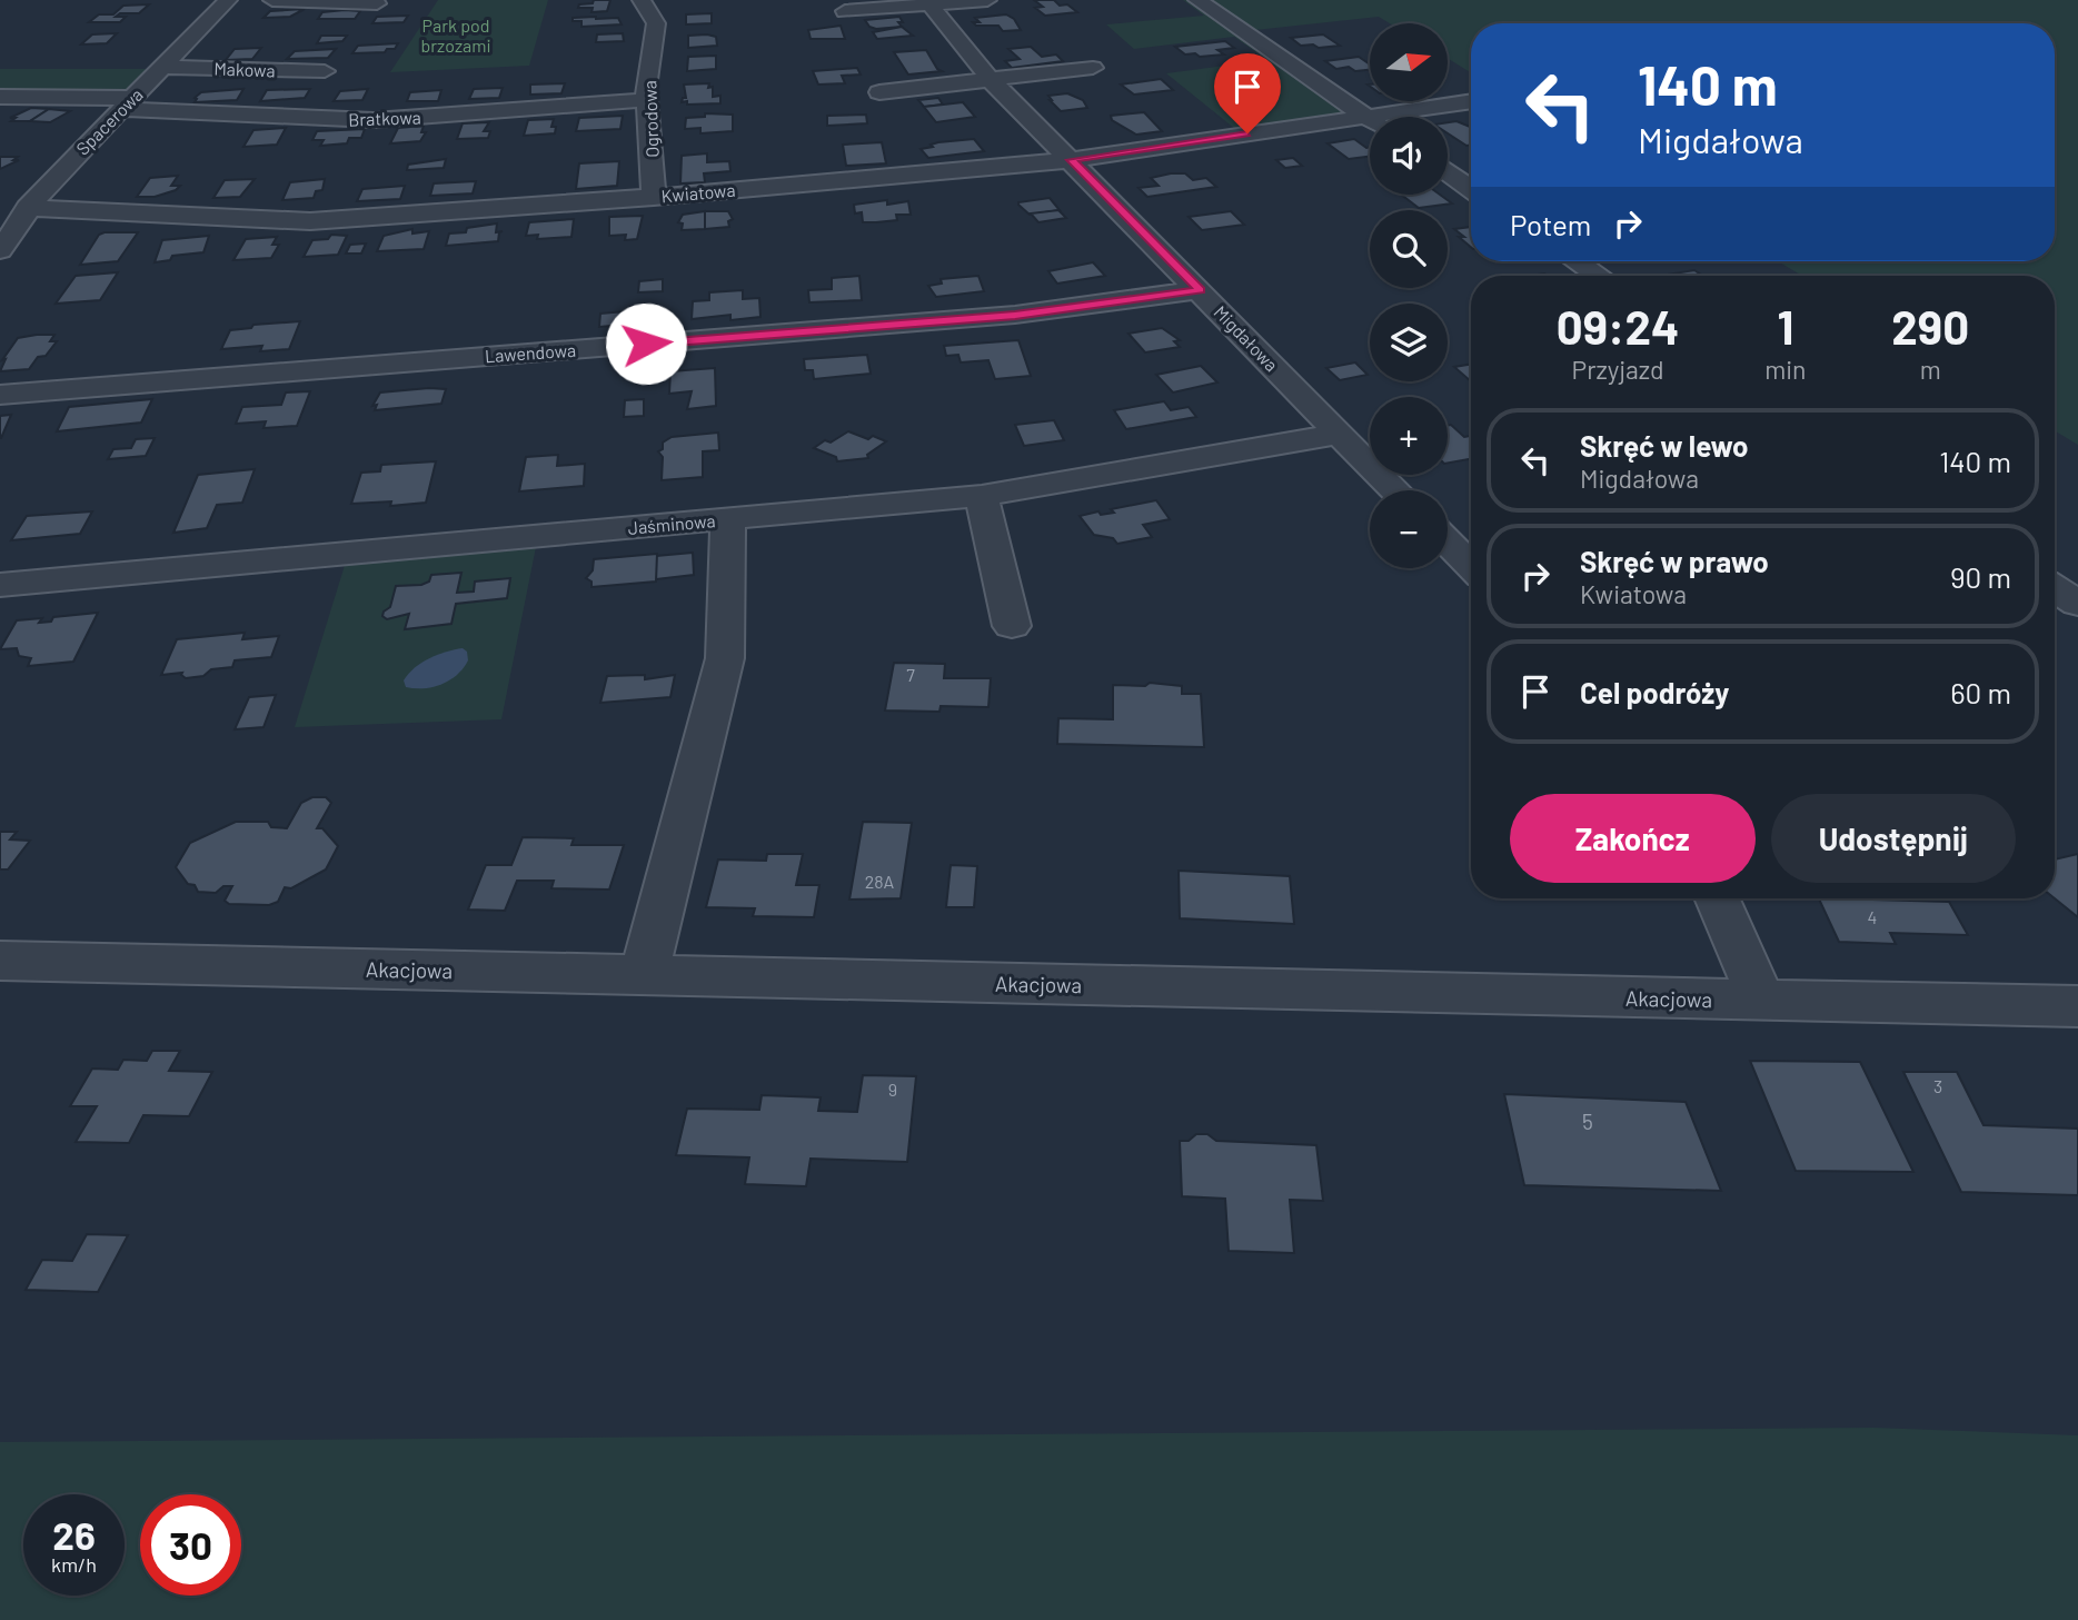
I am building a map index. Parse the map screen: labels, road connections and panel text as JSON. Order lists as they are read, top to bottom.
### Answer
{
  "streets": {
    "street": [
      "Makowa",
      "Bratkowa",
      "Ogrodowa",
      "Spacerowa",
      "Kwiatowa",
      "Migdałowa",
      "Lawendowa",
      "Jaśminowa",
      "Akacjowa"
    ]
  },
  "crossings": [
    ["Makowa", "Spacerowa"],
    ["Bratkowa", "Ogrodowa"],
    ["Bratkowa", "Spacerowa"],
    ["Ogrodowa", "Kwiatowa"],
    ["Spacerowa", "Kwiatowa"],
    ["Kwiatowa", "Migdałowa"],
    ["Migdałowa", "Lawendowa"],
    ["Migdałowa", "Jaśminowa"]
  ],
  "parks": ["Park pod brzozami"],
  "house_numbers": [
    "7",
    "28A",
    "4",
    "3",
    "9",
    "5"
  ],
  "north": "right",
  "page": {
    "map_buttons": ["+", "−"],
    "turn": ["140 m", "Migdałowa"],
    "then": "Potem",
    "eta": [
      "09:24",
      "Przyjazd",
      "1",
      "min",
      "290",
      "m"
    ],
    "list": [
      {
        "name": "Skręć w lewo",
        "note": "Migdałowa",
        "value": "140 m"
      },
      {
        "name": "Skręć w prawo",
        "note": "Kwiatowa",
        "value": "90 m"
      },
      {
        "name": "Cel podróży",
        "value": "60 m"
      }
    ],
    "buttons": ["Zakończ", "Udostępnij"],
    "speed": "26 km/h",
    "limit": "30"
  }
}
